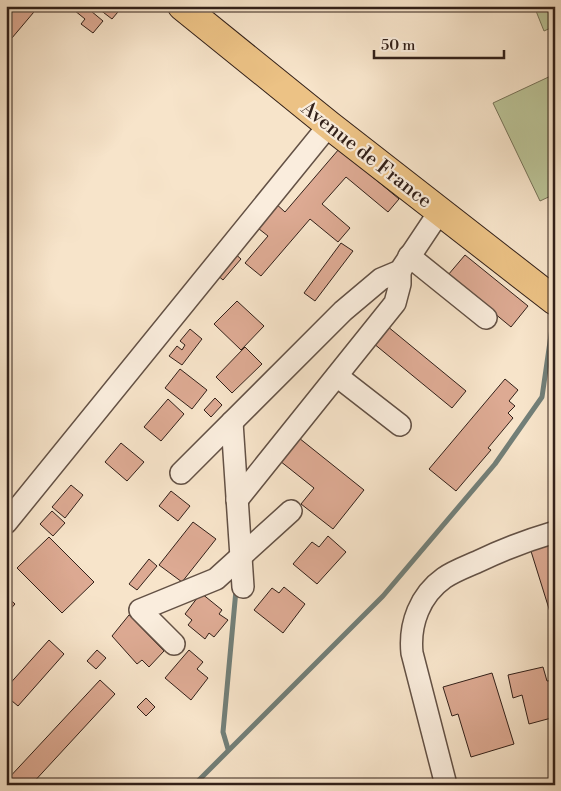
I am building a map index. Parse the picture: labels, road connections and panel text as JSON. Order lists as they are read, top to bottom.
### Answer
{
  "streets": {
    "main road": ["Avenue de France"]
  },
  "scale_bar": "50 m"
}
